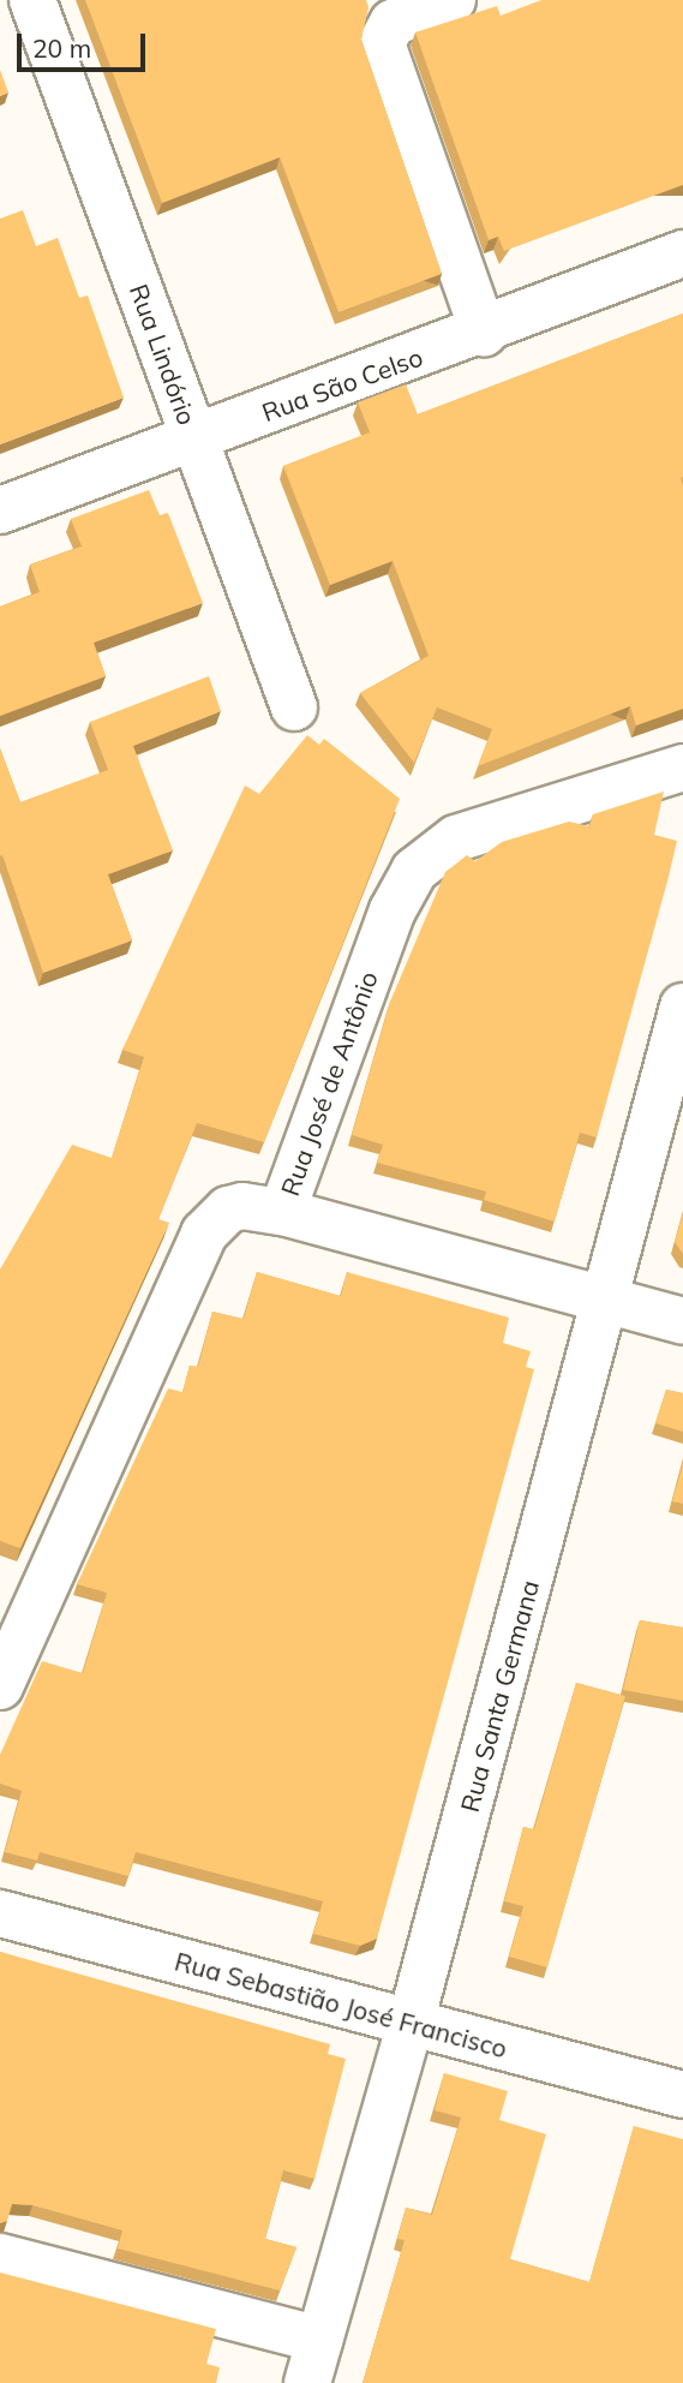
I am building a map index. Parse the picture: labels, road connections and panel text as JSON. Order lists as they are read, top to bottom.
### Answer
{
  "streets": {
    "street": [
      "Rua Lindório",
      "Rua São Celso",
      "Rua José de Antônio",
      "Rua Santa Germana",
      "Rua Sebastião José Francisco"
    ]
  },
  "crossings": [
    ["Rua Lindório", "Rua São Celso"],
    ["Rua Santa Germana", "Rua Sebastião José Francisco"]
  ],
  "scale_bar": "20 m"
}
